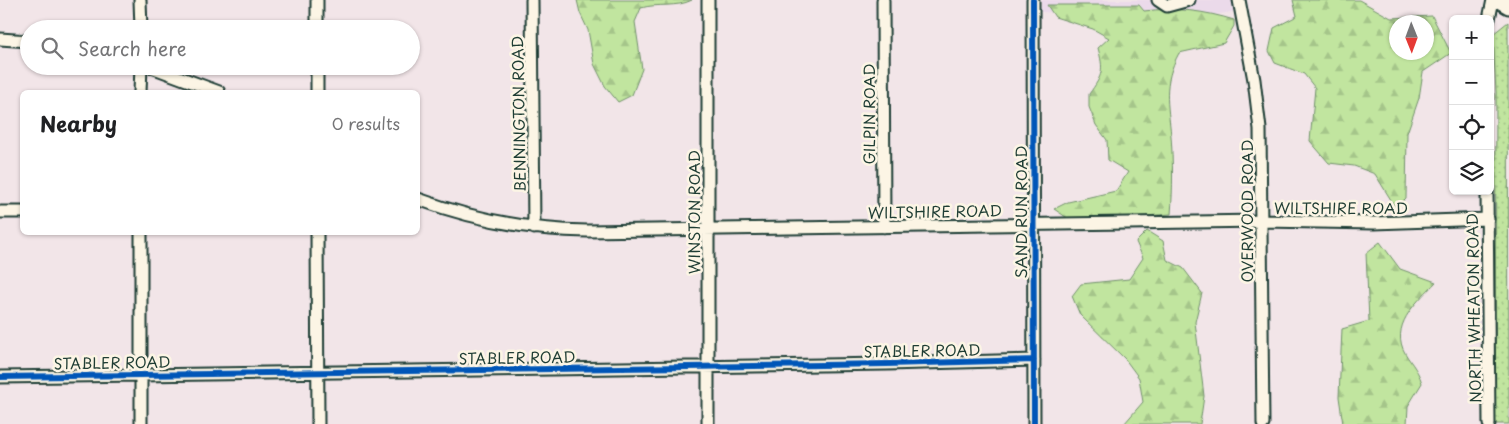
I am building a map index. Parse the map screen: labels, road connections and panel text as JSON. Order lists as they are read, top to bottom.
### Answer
{
  "streets": {
    "street": [
      "BENNINGTON ROAD",
      "GILPIN ROAD",
      "WILTSHIRE ROAD",
      "OVERWOOD ROAD",
      "WINSTON ROAD",
      "SAND RUN ROAD",
      "NORTH WHEATON ROAD",
      "STABLER ROAD"
    ]
  },
  "crossings": [
    ["BENNINGTON ROAD", "WILTSHIRE ROAD"],
    ["GILPIN ROAD", "WILTSHIRE ROAD"],
    ["WILTSHIRE ROAD", "OVERWOOD ROAD"],
    ["WILTSHIRE ROAD", "WINSTON ROAD"],
    ["WILTSHIRE ROAD", "SAND RUN ROAD"],
    ["WILTSHIRE ROAD", "NORTH WHEATON ROAD"],
    ["WINSTON ROAD", "STABLER ROAD"],
    ["SAND RUN ROAD", "STABLER ROAD"]
  ],
  "north": "bottom",
  "page": {
    "map_buttons": ["+", "−"],
    "search": "Search here",
    "heading": ["Nearby", "0 results"]
  }
}
